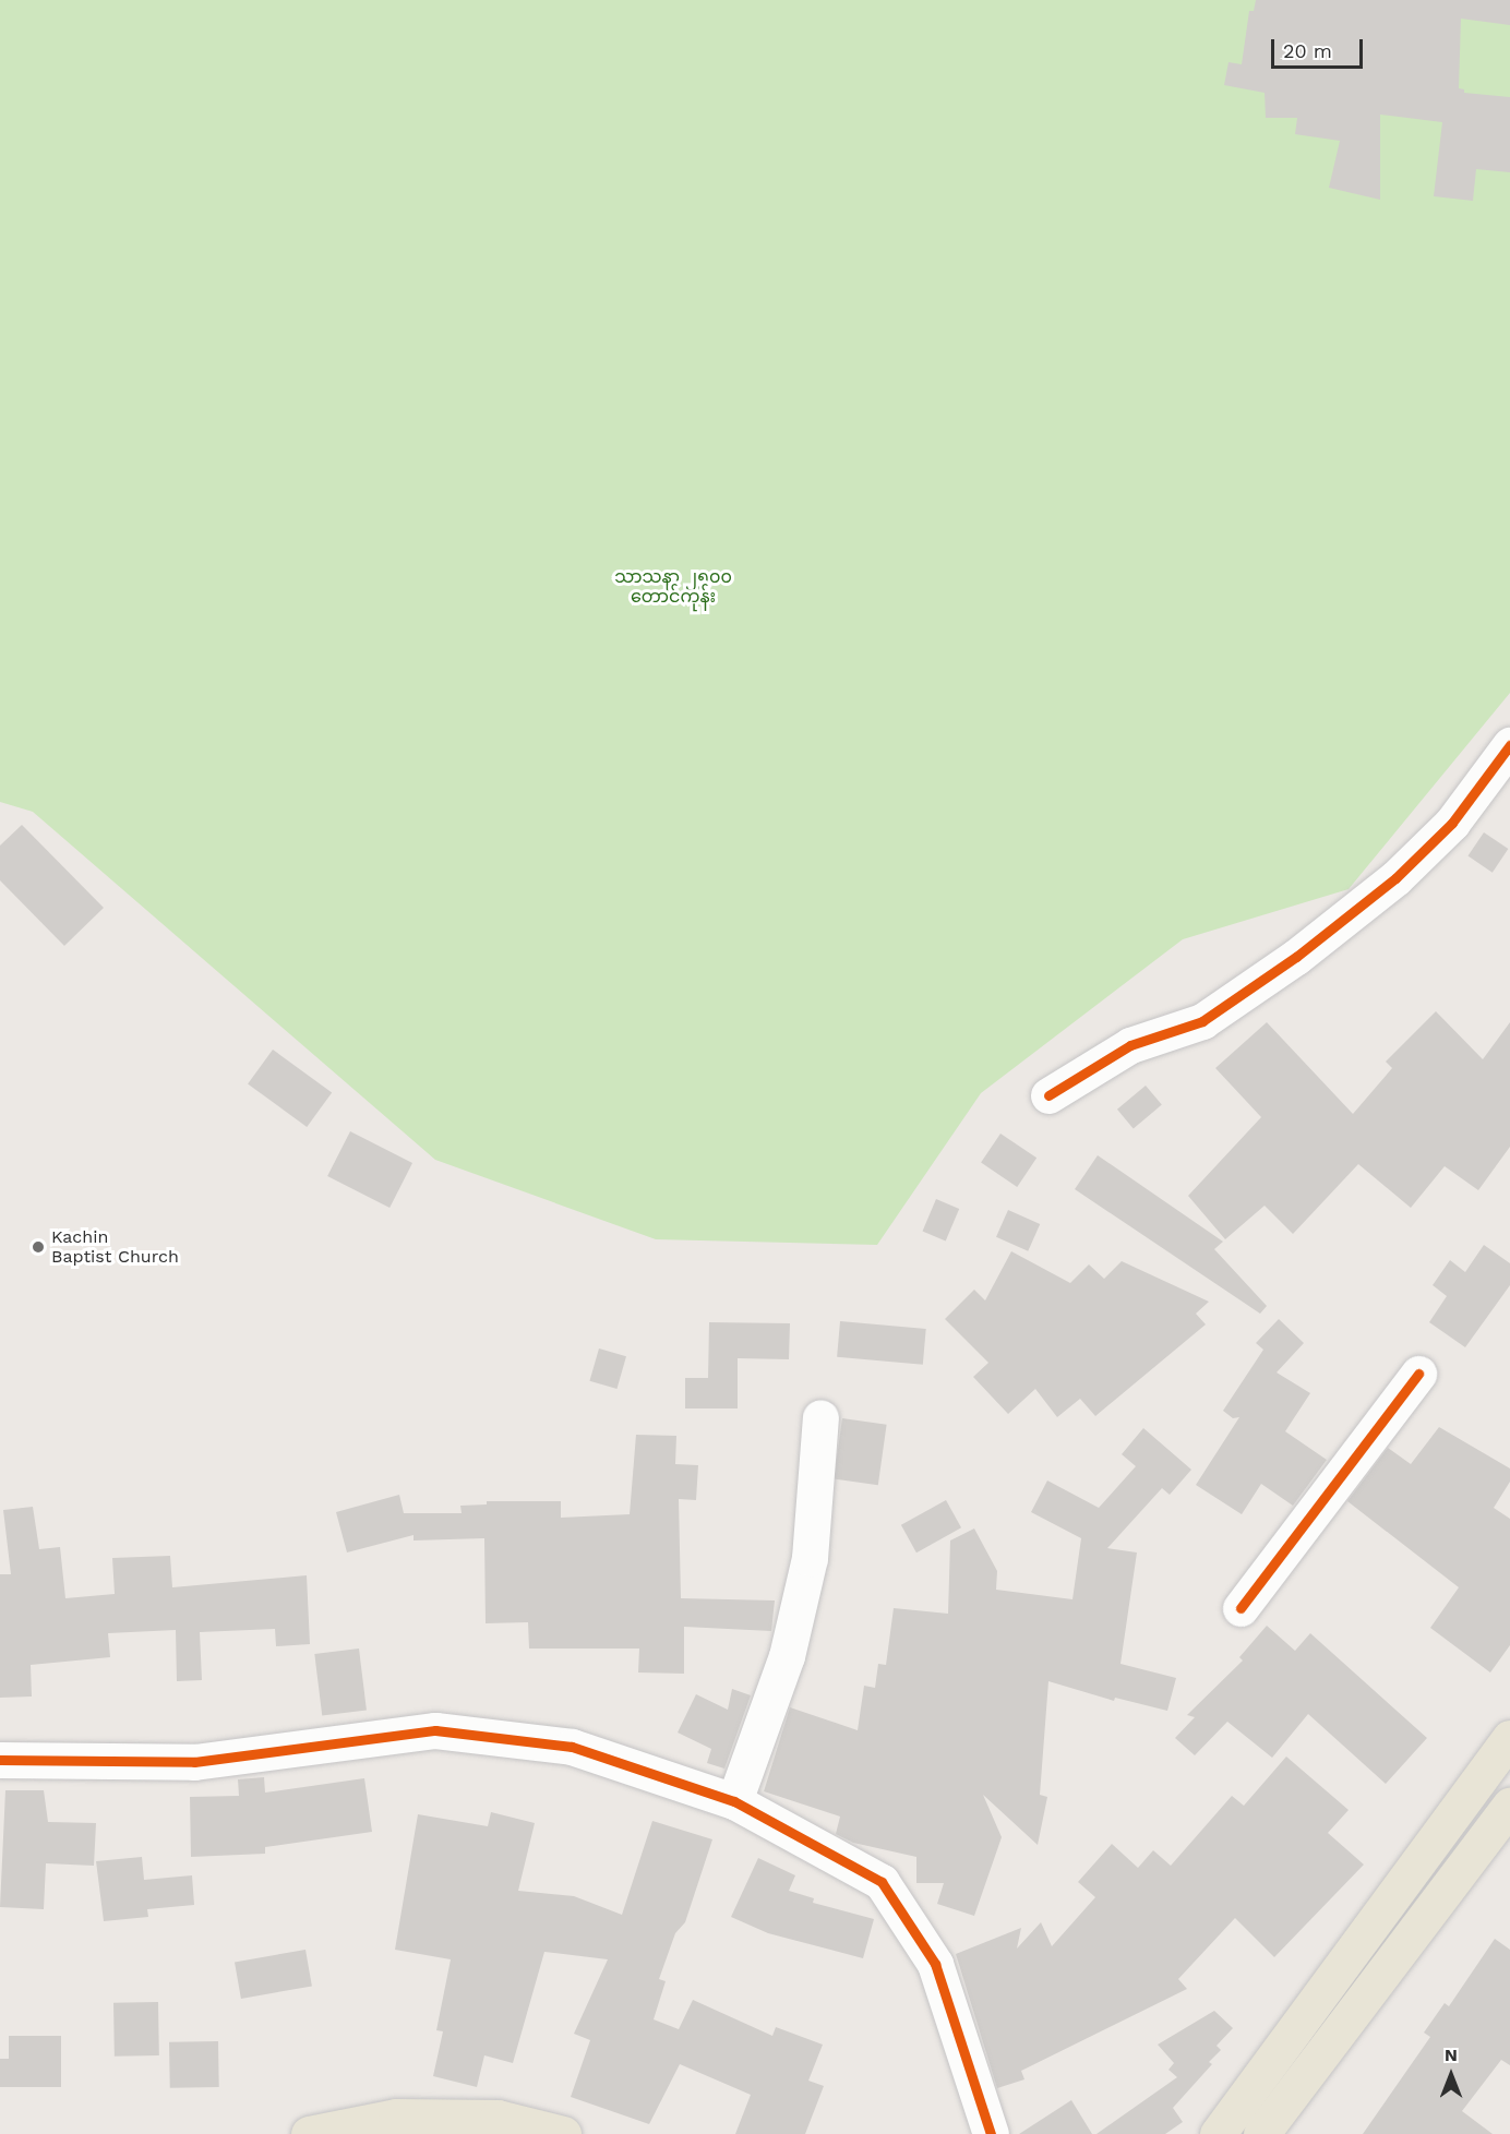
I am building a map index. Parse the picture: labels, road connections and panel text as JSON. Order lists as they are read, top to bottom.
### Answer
{
  "parks": ["သာသနာ ၂၅၀၀ တောင်ကုန်း"],
  "places": ["Kachin Baptist Church"],
  "scale_bar": "20 m",
  "north": "top"
}
